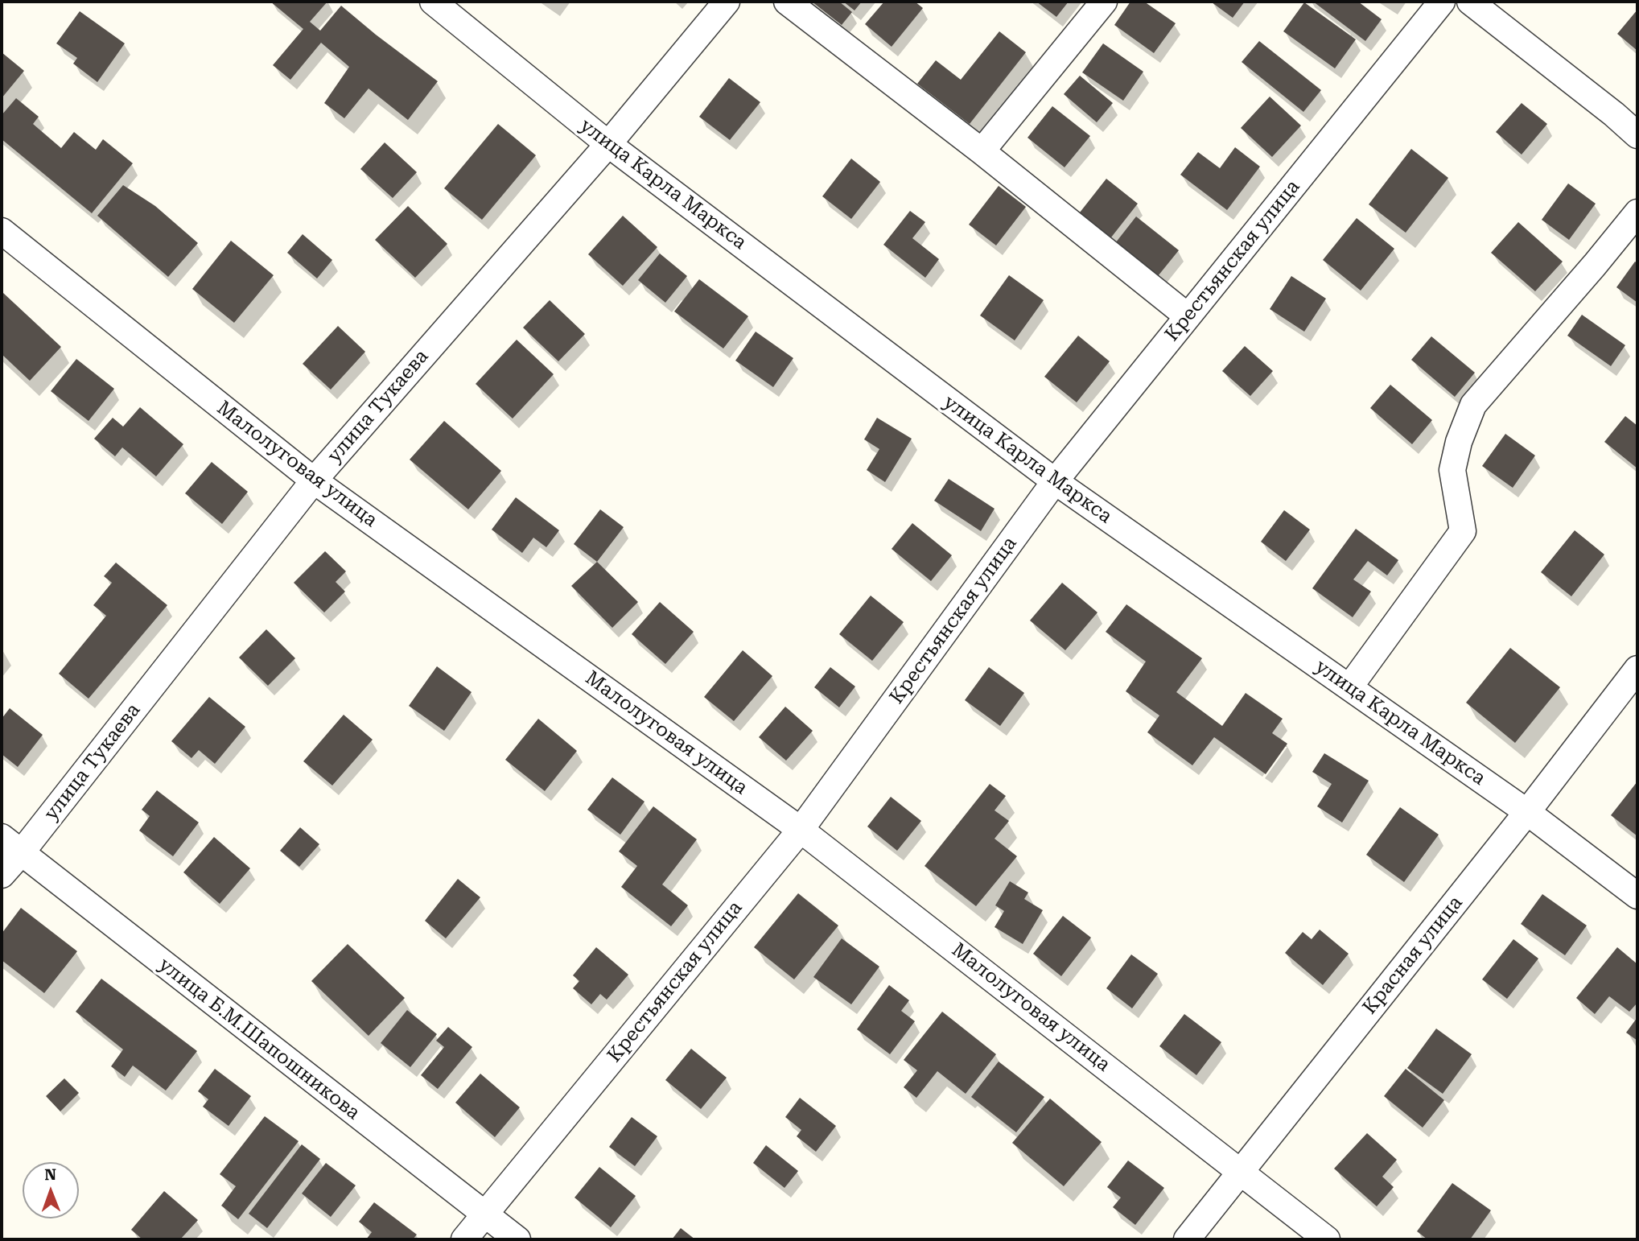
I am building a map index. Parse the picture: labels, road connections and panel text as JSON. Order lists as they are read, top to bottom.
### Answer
{
  "streets": {
    "street": [
      "улица Карла Маркса",
      "Крестьянская улица",
      "улица Тукаева",
      "Малолуговая улица",
      "Красная улица",
      "улица Б.М.Шапошникова"
    ]
  },
  "crossings": [
    ["улица Карла Маркса", "Крестьянская улица"],
    ["улица Карла Маркса", "улица Тукаева"],
    ["улица Карла Маркса", "Красная улица"],
    ["Крестьянская улица", "Малолуговая улица"],
    ["Крестьянская улица", "улица Б.М.Шапошникова"],
    ["улица Тукаева", "Малолуговая улица"],
    ["улица Тукаева", "улица Б.М.Шапошникова"],
    ["Малолуговая улица", "Красная улица"]
  ],
  "north": "top"
}
